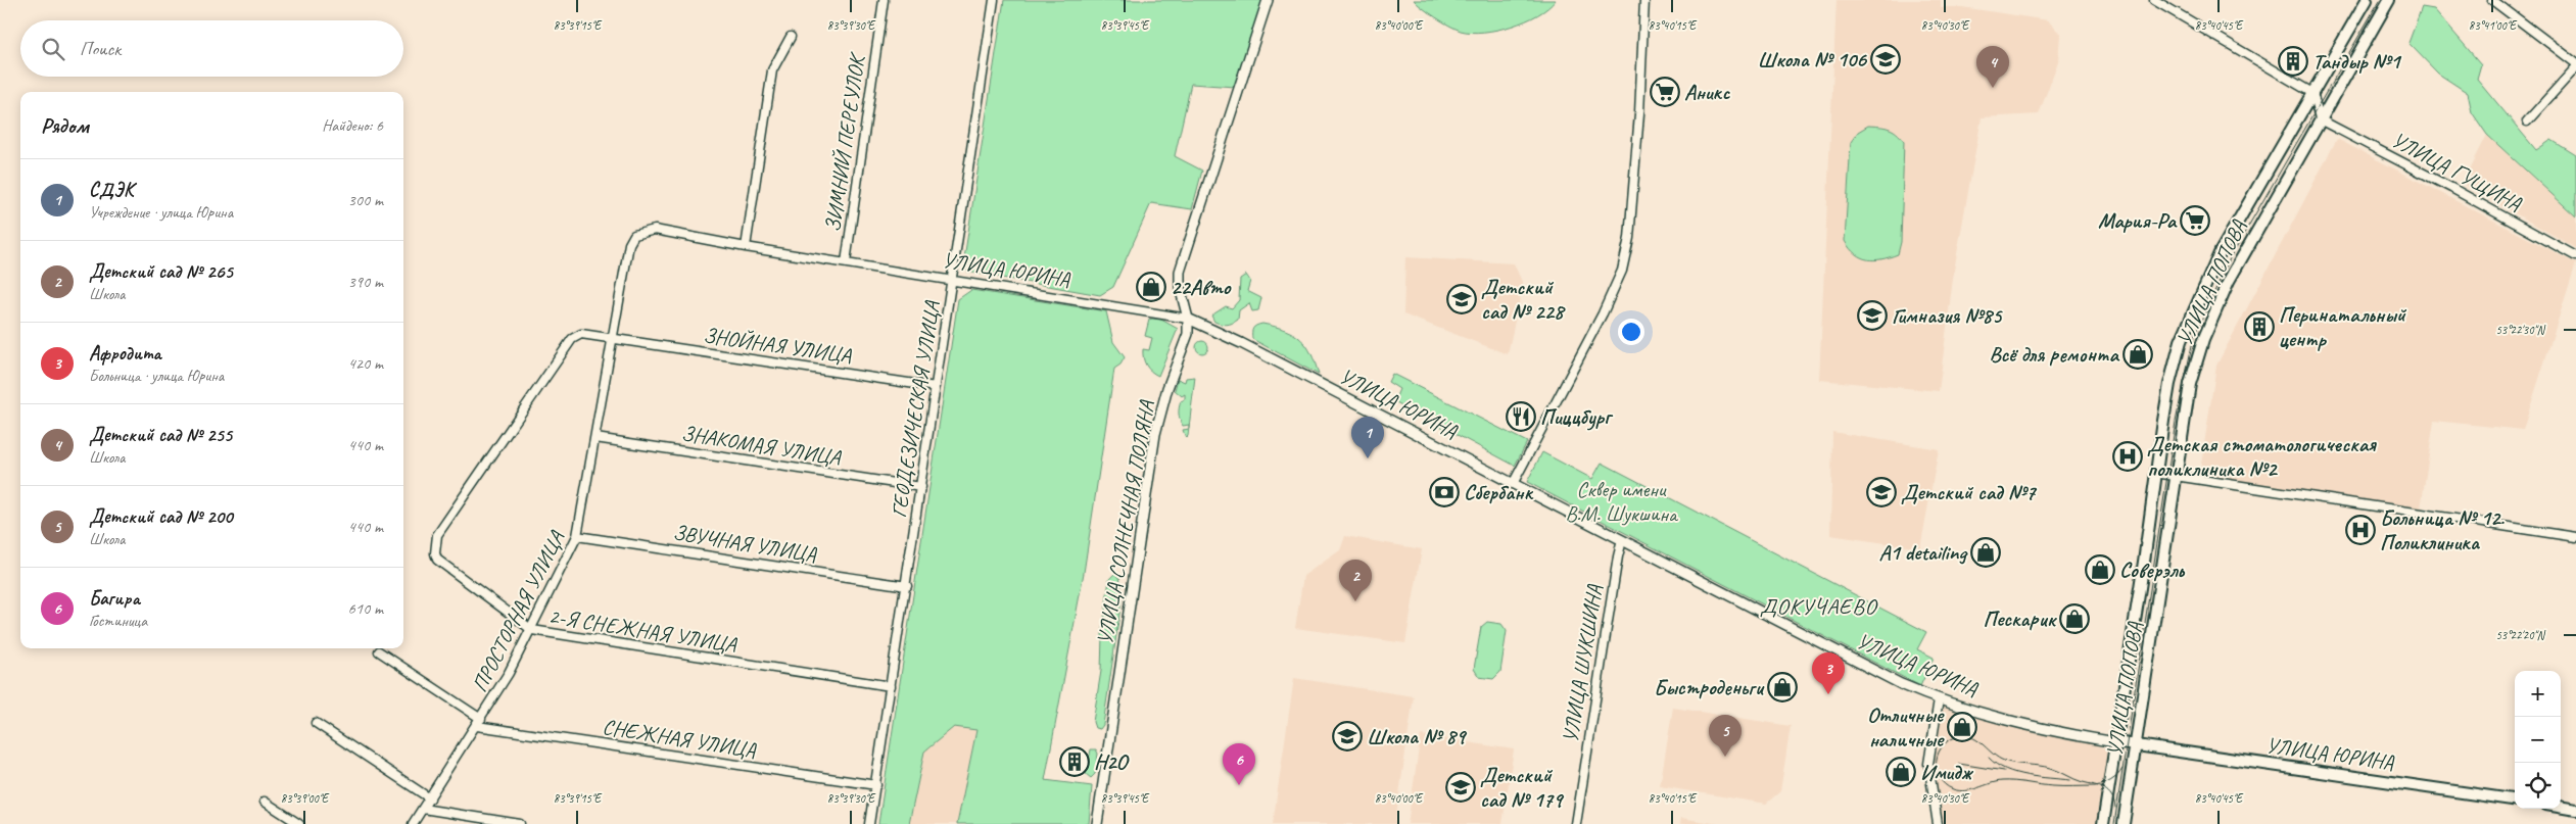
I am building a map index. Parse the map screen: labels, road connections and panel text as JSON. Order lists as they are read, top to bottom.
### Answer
{
  "streets": {
    "main road": ["УЛИЦА ЮРИНА", "УЛИЦА ПОПОВА"],
    "street": [
      "ЗИМНИЙ ПЕРЕУЛОК",
      "УЛИЦА ГУЩИНА",
      "ЗНОЙНАЯ УЛИЦА",
      "ГЕОДЕЗИЧЕСКАЯ УЛИЦА",
      "ЗНАКОМАЯ УЛИЦА",
      "УЛИЦА СОЛНЕЧНАЯ ПОЛЯНА",
      "ЗВУЧНАЯ УЛИЦА",
      "ПРОСТОРНАЯ УЛИЦА",
      "2-Я СНЕЖНАЯ УЛИЦА",
      "УЛИЦА ШУКШИНА",
      "СНЕЖНАЯ УЛИЦА"
    ]
  },
  "crossings": [
    ["ЗИМНИЙ ПЕРЕУЛОК", "УЛИЦА ЮРИНА"],
    ["УЛИЦА ГУЩИНА", "УЛИЦА ПОПОВА"],
    ["УЛИЦА ЮРИНА", "УЛИЦА ПОПОВА"],
    ["УЛИЦА ЮРИНА", "ГЕОДЕЗИЧЕСКАЯ УЛИЦА"],
    ["УЛИЦА ЮРИНА", "УЛИЦА СОЛНЕЧНАЯ ПОЛЯНА"],
    ["УЛИЦА ЮРИНА", "ПРОСТОРНАЯ УЛИЦА"],
    ["УЛИЦА ЮРИНА", "УЛИЦА ШУКШИНА"],
    ["ЗНОЙНАЯ УЛИЦА", "ГЕОДЕЗИЧЕСКАЯ УЛИЦА"],
    ["ЗНОЙНАЯ УЛИЦА", "ПРОСТОРНАЯ УЛИЦА"],
    ["ЗНОЙНАЯ УЛИЦА", "2-Я СНЕЖНАЯ УЛИЦА"],
    ["ГЕОДЕЗИЧЕСКАЯ УЛИЦА", "ЗНАКОМАЯ УЛИЦА"],
    ["ГЕОДЕЗИЧЕСКАЯ УЛИЦА", "ЗВУЧНАЯ УЛИЦА"],
    ["ГЕОДЕЗИЧЕСКАЯ УЛИЦА", "2-Я СНЕЖНАЯ УЛИЦА"],
    ["ГЕОДЕЗИЧЕСКАЯ УЛИЦА", "СНЕЖНАЯ УЛИЦА"],
    ["ЗНАКОМАЯ УЛИЦА", "ПРОСТОРНАЯ УЛИЦА"],
    ["ЗВУЧНАЯ УЛИЦА", "ПРОСТОРНАЯ УЛИЦА"],
    ["ПРОСТОРНАЯ УЛИЦА", "2-Я СНЕЖНАЯ УЛИЦА"],
    ["ПРОСТОРНАЯ УЛИЦА", "СНЕЖНАЯ УЛИЦА"]
  ],
  "districts": ["ДОКУЧАЕВО"],
  "parks": ["Сквер имени В.М. Шукшина"],
  "places": {
    "school or university": [
      "Школа № 106",
      "Детский сад № 228",
      "Гимназия №85",
      "Детский сад №7",
      "Школа № 89",
      "Детский сад № 179"
    ],
    "building": ["Тандыр №1", "Перинатальный центр", "H2O"],
    "supermarket": ["Аникс", "Мария-Ра"],
    "shop": [
      "22Авто",
      "Всё для ремонта",
      "A1 detailing",
      "Соверэль",
      "Пескарик",
      "Быстроденьги",
      "Отличные наличные",
      "Имидж"
    ],
    "restaurant": ["Пиццбург"],
    "hospital": ["Детская стоматологическая поликлиника №2", "Больница № 12. Поликлиника"],
    "bank": ["Сбербанк"]
  },
  "page": {
    "search": "Поиск",
    "pins": [
      "4",
      "1",
      "2",
      "3",
      "5",
      "6"
    ],
    "heading": ["Рядом", "Найдено: 6"],
    "list": [
      {
        "mark": "1",
        "name": "СДЭК",
        "note": "Учреждение · улица Юрина",
        "value": "300 m"
      },
      {
        "mark": "2",
        "name": "Детский сад № 265",
        "note": "Школа",
        "value": "390 m"
      },
      {
        "mark": "3",
        "name": "Афродита",
        "note": "Больница · улица Юрина",
        "value": "420 m"
      },
      {
        "mark": "4",
        "name": "Детский сад № 255",
        "note": "Школа",
        "value": "440 m"
      },
      {
        "mark": "5",
        "name": "Детский сад № 200",
        "note": "Школа",
        "value": "440 m"
      },
      {
        "mark": "6",
        "name": "Багира",
        "note": "Гостиница",
        "value": "610 m"
      }
    ],
    "map_buttons": ["+", "−"]
  },
  "coordinates": [
    "83°39'15\"E",
    "83°39'30\"E",
    "83°39'45\"E",
    "83°40'00\"E",
    "83°40'15\"E",
    "83°40'30\"E",
    "83°40'45\"E",
    "83°41'00\"E",
    "53°22'30\"N",
    "53°22'20\"N",
    "83°39'00\"E"
  ]
}
